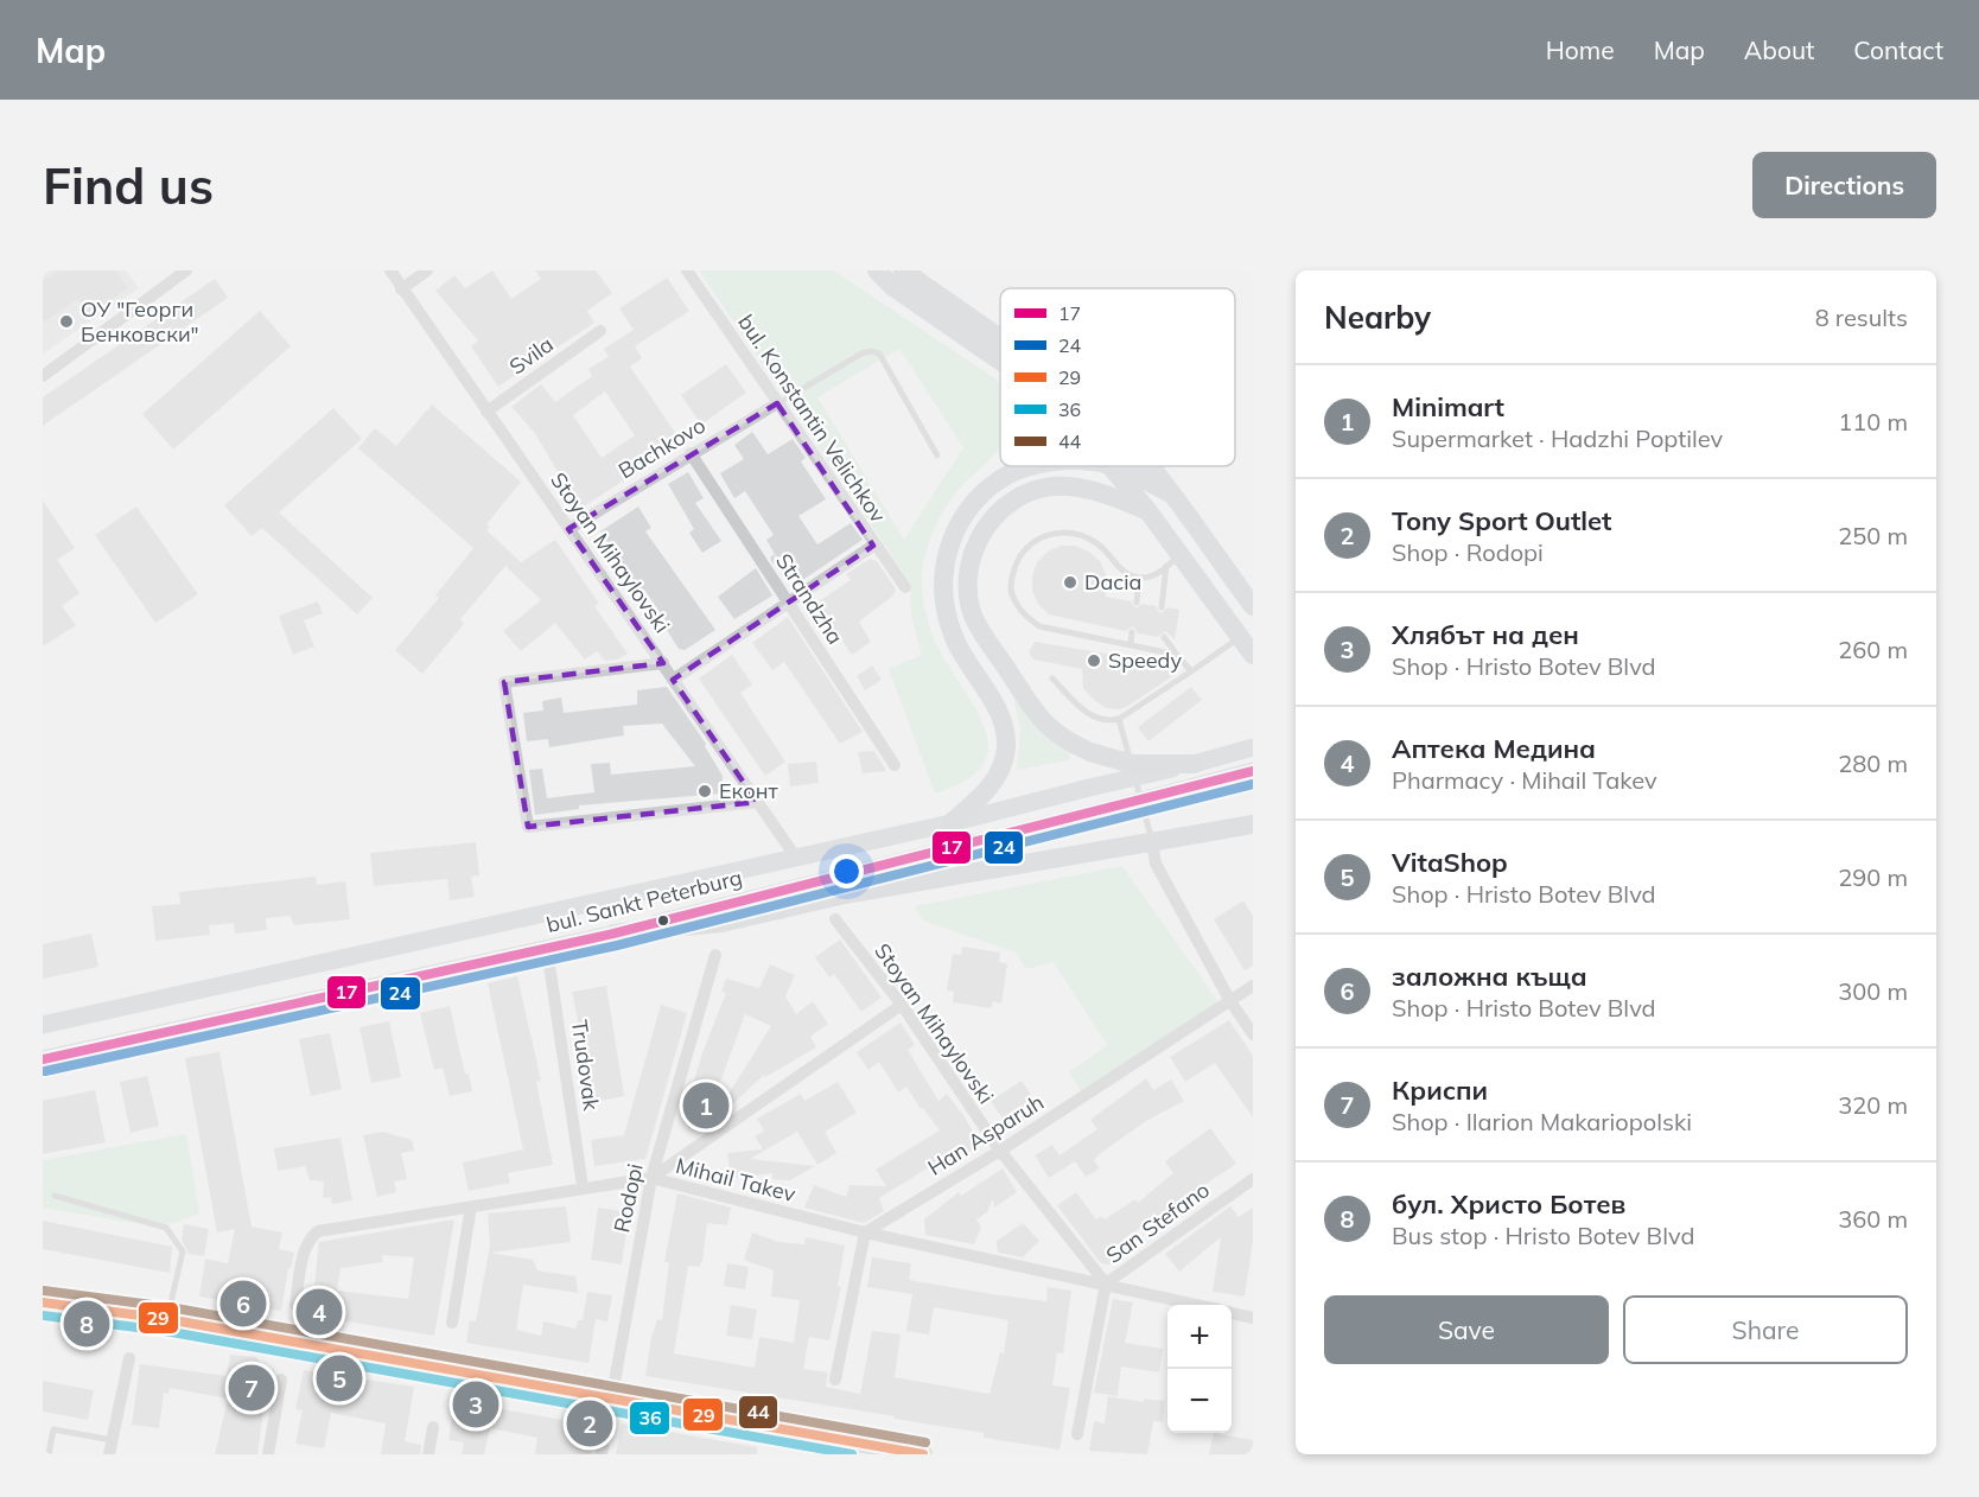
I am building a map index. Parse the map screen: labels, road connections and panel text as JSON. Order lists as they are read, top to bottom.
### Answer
{
  "streets": {
    "main road": ["bul. Sankt Peterburg"],
    "street": [
      "Svila",
      "bul. Konstantin Velichkov",
      "Bachkovo",
      "Stoyan Mihaylovski",
      "Strandzha",
      "Trudovak",
      "Han Asparuh",
      "Mihail Takev",
      "Rodopi",
      "San Stefano"
    ]
  },
  "crossings": [
    ["Svila", "Stoyan Mihaylovski"],
    ["bul. Konstantin Velichkov", "Bachkovo"],
    ["Bachkovo", "Stoyan Mihaylovski"],
    ["Bachkovo", "Strandzha"],
    ["Stoyan Mihaylovski", "bul. Sankt Peterburg"],
    ["Stoyan Mihaylovski", "Han Asparuh"],
    ["Stoyan Mihaylovski", "Mihail Takev"],
    ["Stoyan Mihaylovski", "San Stefano"],
    ["bul. Sankt Peterburg", "Trudovak"],
    ["Trudovak", "Mihail Takev"],
    ["Han Asparuh", "Mihail Takev"],
    ["Mihail Takev", "Rodopi"],
    ["Mihail Takev", "San Stefano"]
  ],
  "places": [
    "ОУ \"Георги Бенковски\"",
    "Dacia",
    "Speedy",
    "Еконт"
  ],
  "lines": [
    "transit line 17",
    "transit line 24",
    "transit line 44",
    "transit line 29",
    "transit line 36"
  ],
  "legend": [
    "17",
    "24",
    "29",
    "36",
    "44"
  ],
  "page": {
    "header": "Map",
    "nav": [
      "Home",
      "Map",
      "About",
      "Contact"
    ],
    "buttons": [
      "Directions",
      ["Save", "Share"]
    ],
    "title": "Find us",
    "heading": ["Nearby", "8 results"],
    "list": [
      {
        "mark": "1",
        "name": "Minimart",
        "note": "Supermarket · Hadzhi Poptilev",
        "value": "110 m"
      },
      {
        "mark": "2",
        "name": "Tony Sport Outlet",
        "note": "Shop · Rodopi",
        "value": "250 m"
      },
      {
        "mark": "3",
        "name": "Хлябът на ден",
        "note": "Shop · Hristo Botev Blvd",
        "value": "260 m"
      },
      {
        "mark": "4",
        "name": "Аптека Медина",
        "note": "Pharmacy · Mihail Takev",
        "value": "280 m"
      },
      {
        "mark": "5",
        "name": "VitaShop",
        "note": "Shop · Hristo Botev Blvd",
        "value": "290 m"
      },
      {
        "mark": "6",
        "name": "заложна къща",
        "note": "Shop · Hristo Botev Blvd",
        "value": "300 m"
      },
      {
        "mark": "7",
        "name": "Криспи",
        "note": "Shop · Ilarion Makariopolski",
        "value": "320 m"
      },
      {
        "mark": "8",
        "name": "бул. Христо Ботев",
        "note": "Bus stop · Hristo Botev Blvd",
        "value": "360 m"
      }
    ],
    "pins": [
      "1",
      "6",
      "4",
      "8",
      "5",
      "7",
      "3",
      "2"
    ],
    "map_buttons": ["+", "−"]
  }
}
